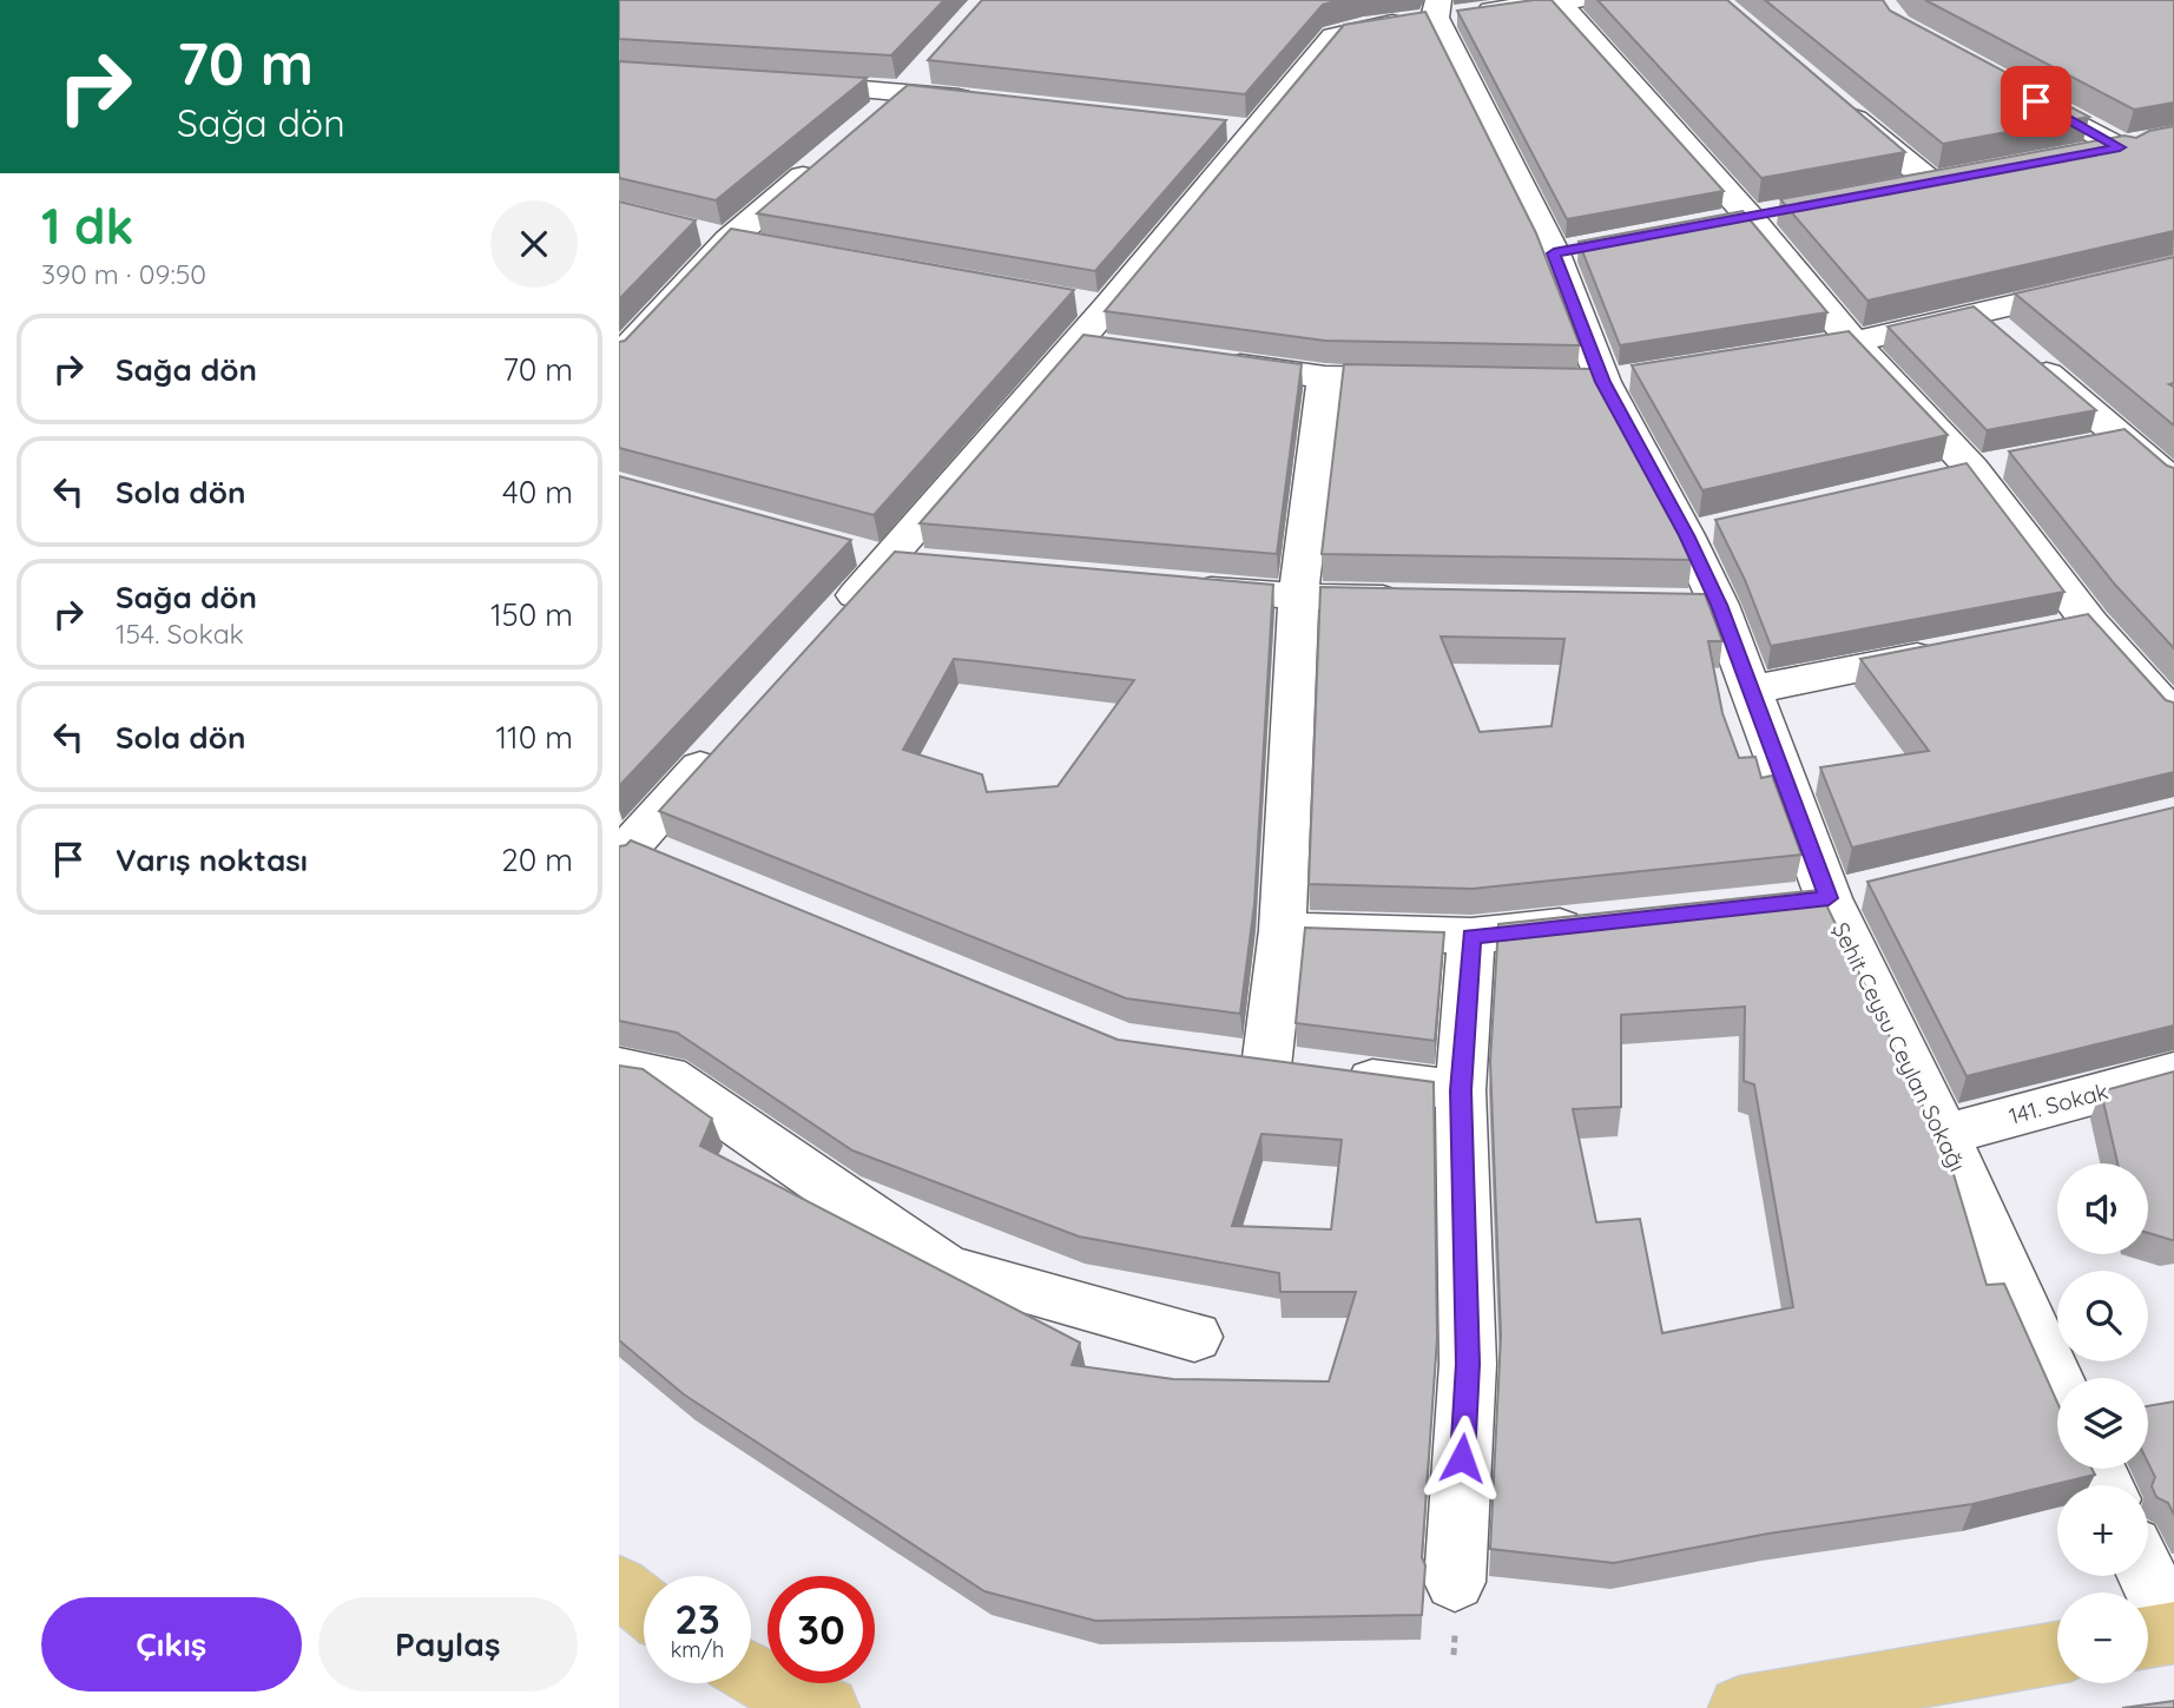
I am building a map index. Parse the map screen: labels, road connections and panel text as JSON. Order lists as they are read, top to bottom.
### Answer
{
  "streets": {
    "street": ["Şehit Ceysu Ceylan Sokağı", "141. Sokak"]
  },
  "crossings": [
    ["Şehit Ceysu Ceylan Sokağı", "141. Sokak"]
  ],
  "page": {
    "turn": ["70 m", "Sağa dön"],
    "heading": ["1 dk", "390 m · 09:50"],
    "list": [
      {
        "name": "Sağa dön",
        "value": "70 m"
      },
      {
        "name": "Sola dön",
        "value": "40 m"
      },
      {
        "name": "Sağa dön",
        "note": "154. Sokak",
        "value": "150 m"
      },
      {
        "name": "Sola dön",
        "value": "110 m"
      },
      {
        "name": "Varış noktası",
        "value": "20 m"
      }
    ],
    "map_buttons": ["+", "−"],
    "speed": "23 km/h",
    "limit": "30",
    "buttons": ["Çıkış", "Paylaş"]
  }
}
